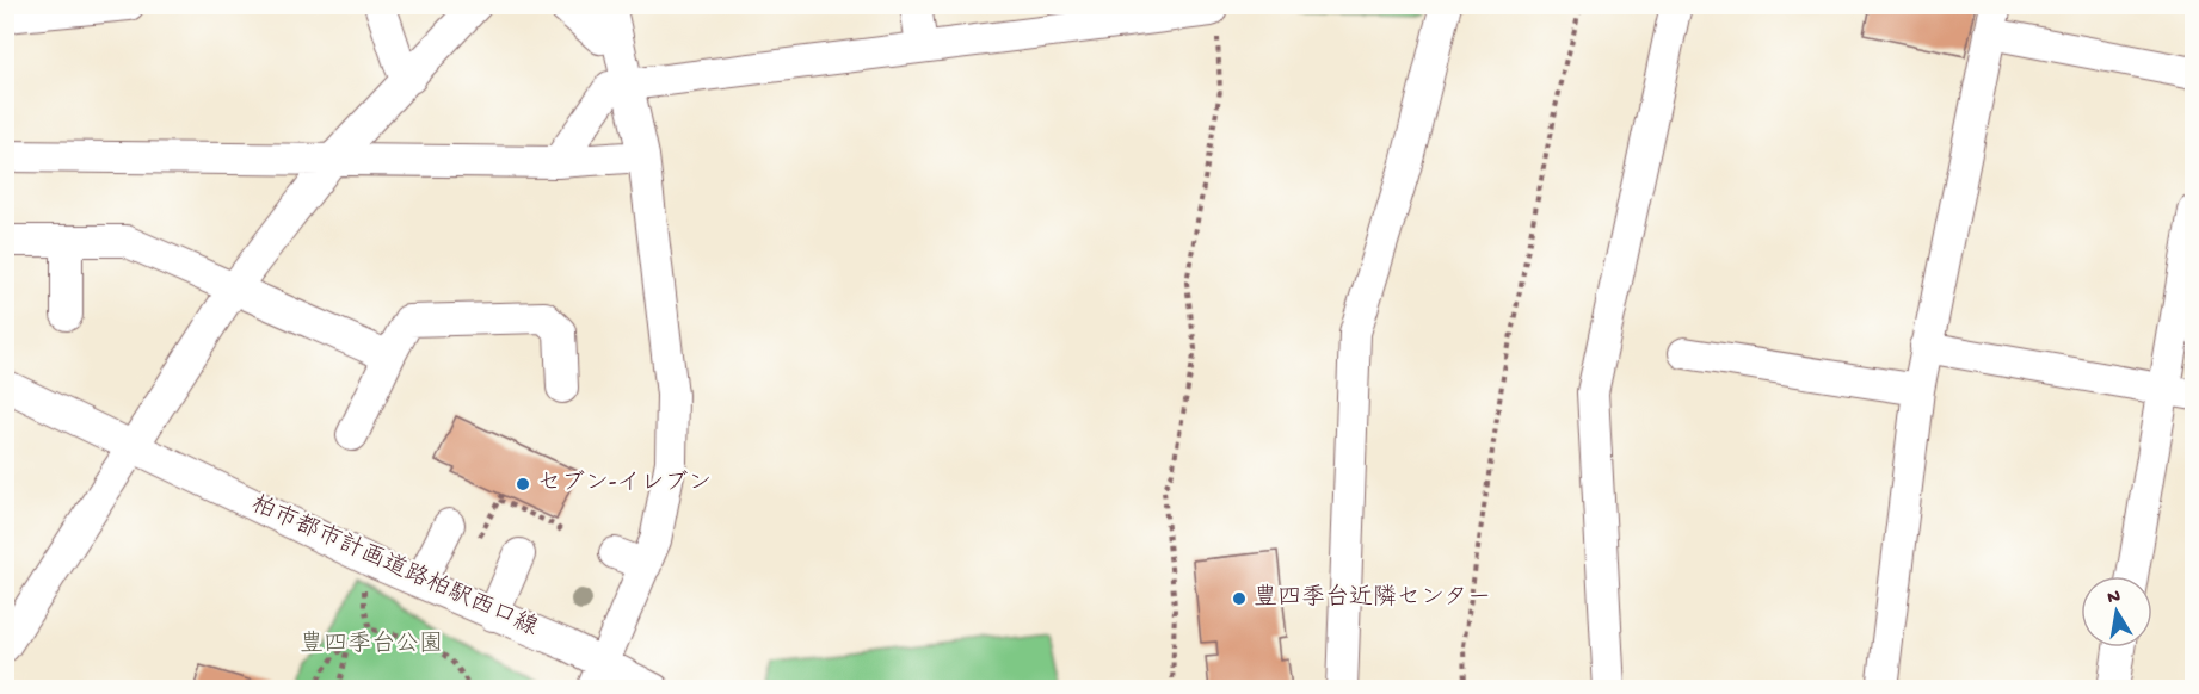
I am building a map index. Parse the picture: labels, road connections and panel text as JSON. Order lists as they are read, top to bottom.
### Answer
{
  "streets": {
    "street": ["柏市都市計画道路柏駅西口線"]
  },
  "parks": ["豊四季台公園"],
  "places": ["セブン-イレブン", "豊四季台近隣センター"],
  "north": "top"
}
